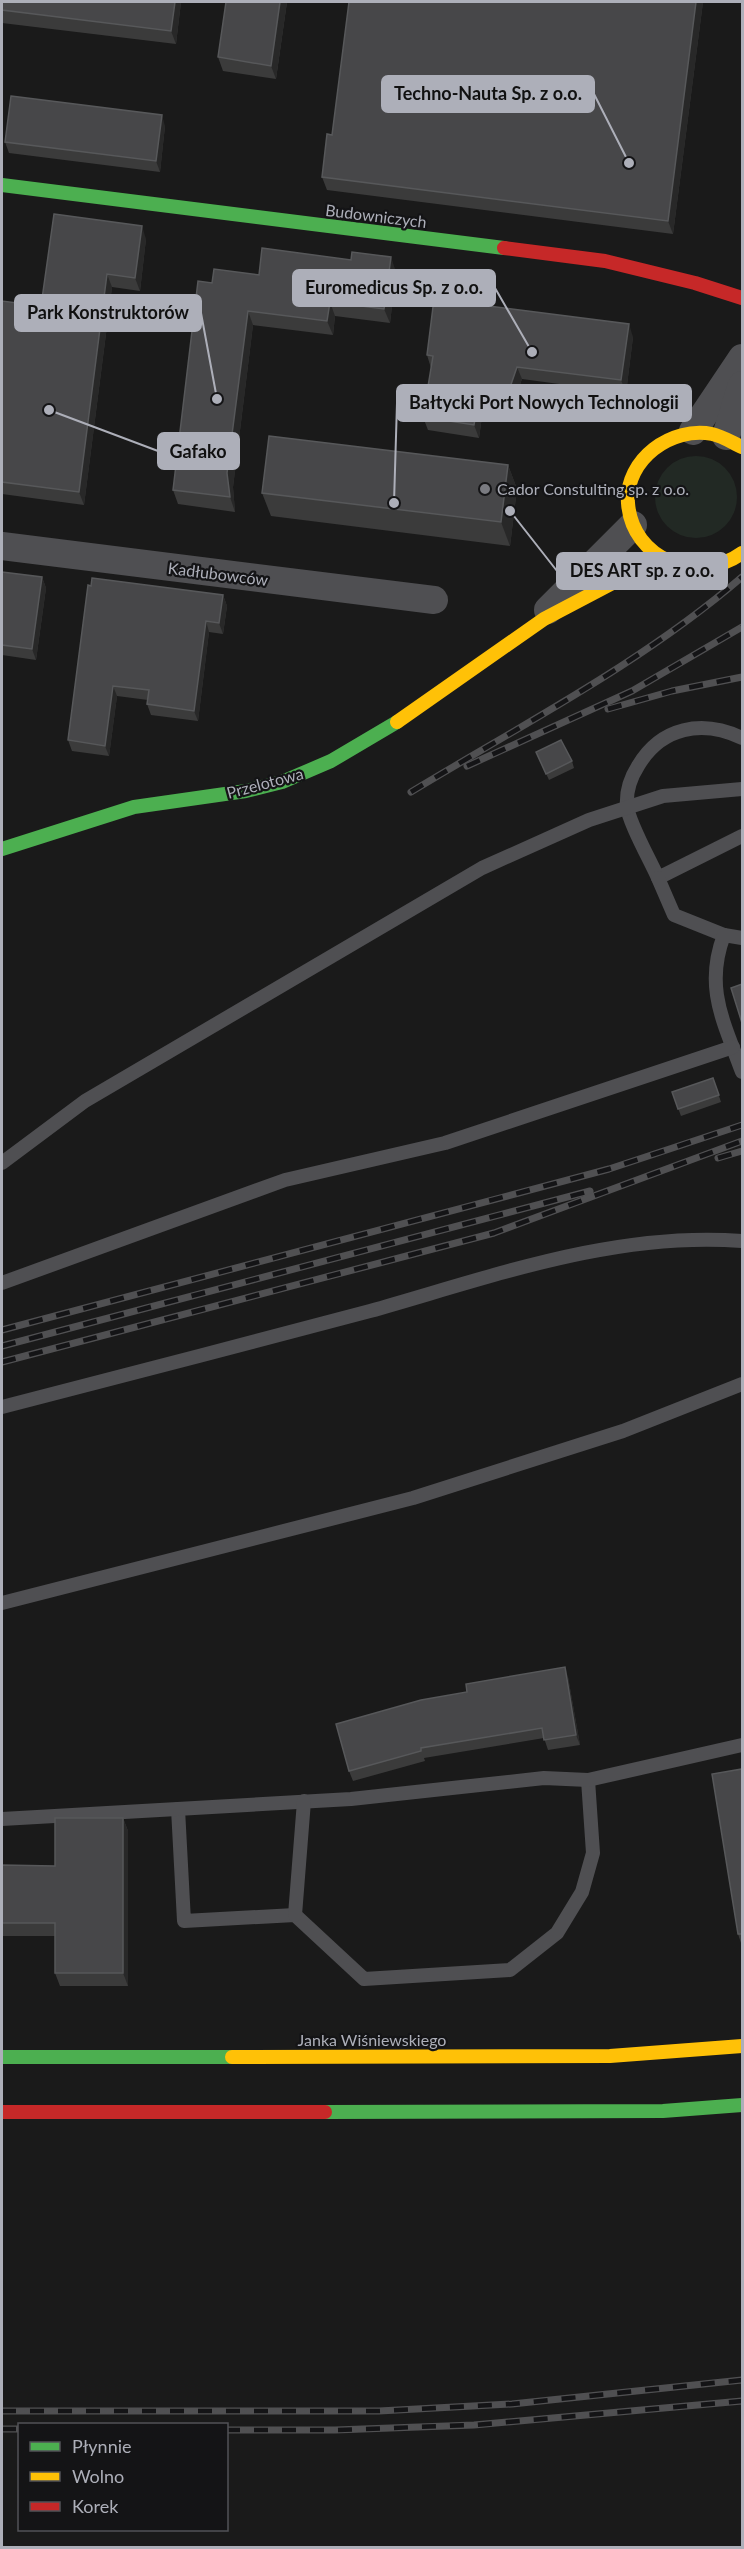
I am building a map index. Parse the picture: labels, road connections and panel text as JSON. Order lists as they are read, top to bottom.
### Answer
{
  "streets": {
    "main road": ["Budowniczych", "Przelotowa", "Janka Wiśniewskiego"],
    "street": ["Kadłubowców"]
  },
  "places": [
    "Techno-Nauta Sp. z o.o.",
    "Euromedicus Sp. z o.o.",
    "Park Konstruktorów",
    "Gafako",
    "Cador Constulting sp. z o.o.",
    "Bałtycki Port Nowych Technologii",
    "DES ART sp. z o.o."
  ],
  "legend": ["Płynnie", "Wolno", "Korek"]
}
